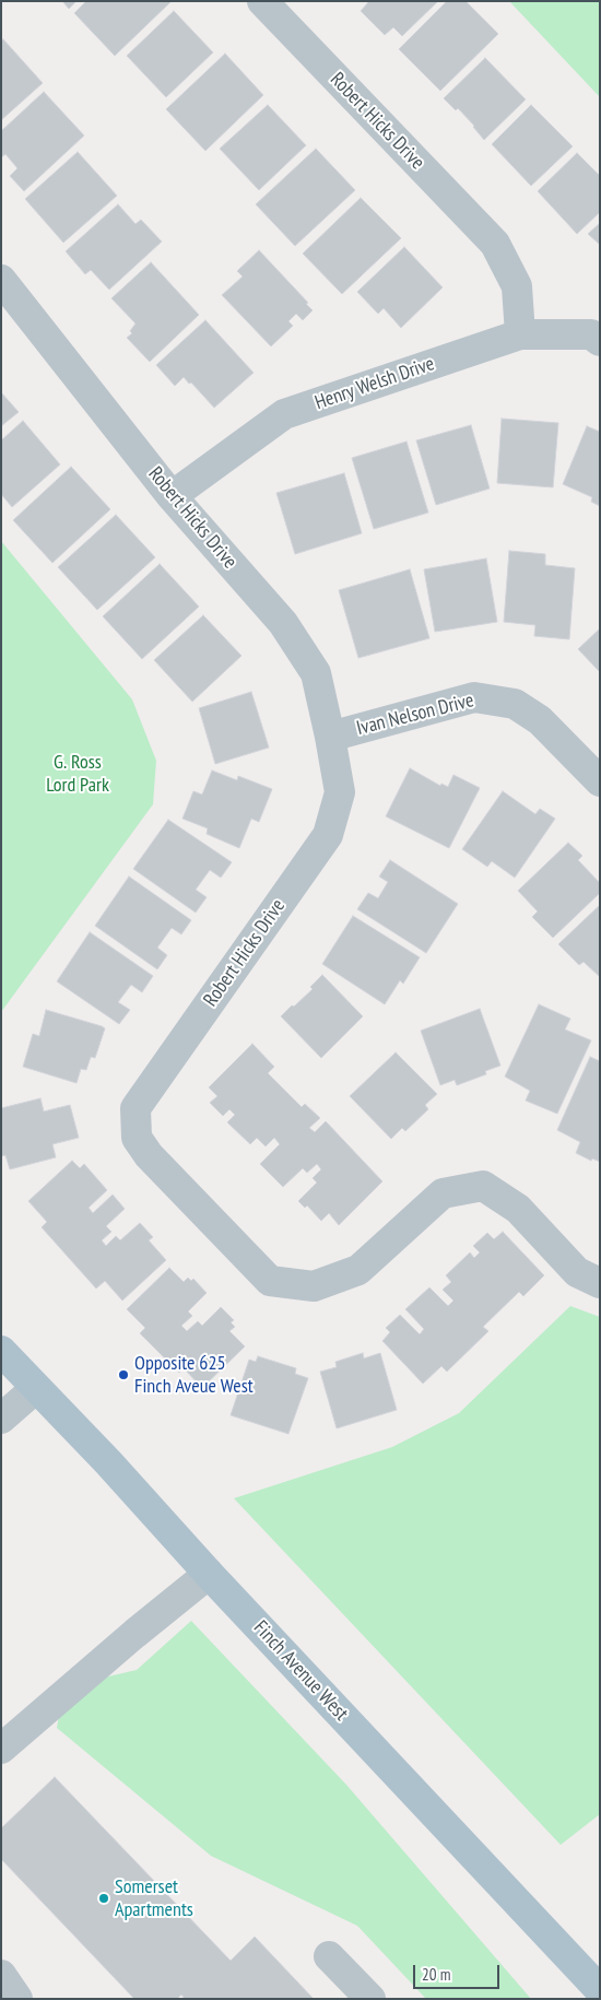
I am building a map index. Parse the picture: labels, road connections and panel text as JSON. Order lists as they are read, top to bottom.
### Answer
{
  "streets": {
    "main road": ["Finch Avenue West"],
    "street": ["Robert Hicks Drive", "Henry Welsh Drive", "Ivan Nelson Drive"]
  },
  "crossings": [
    ["Robert Hicks Drive", "Henry Welsh Drive"],
    ["Robert Hicks Drive", "Ivan Nelson Drive"]
  ],
  "parks": ["G. Ross Lord Park"],
  "places": ["Opposite 625 Finch Aveue West", "Somerset Apartments"],
  "scale_bar": "20 m"
}
